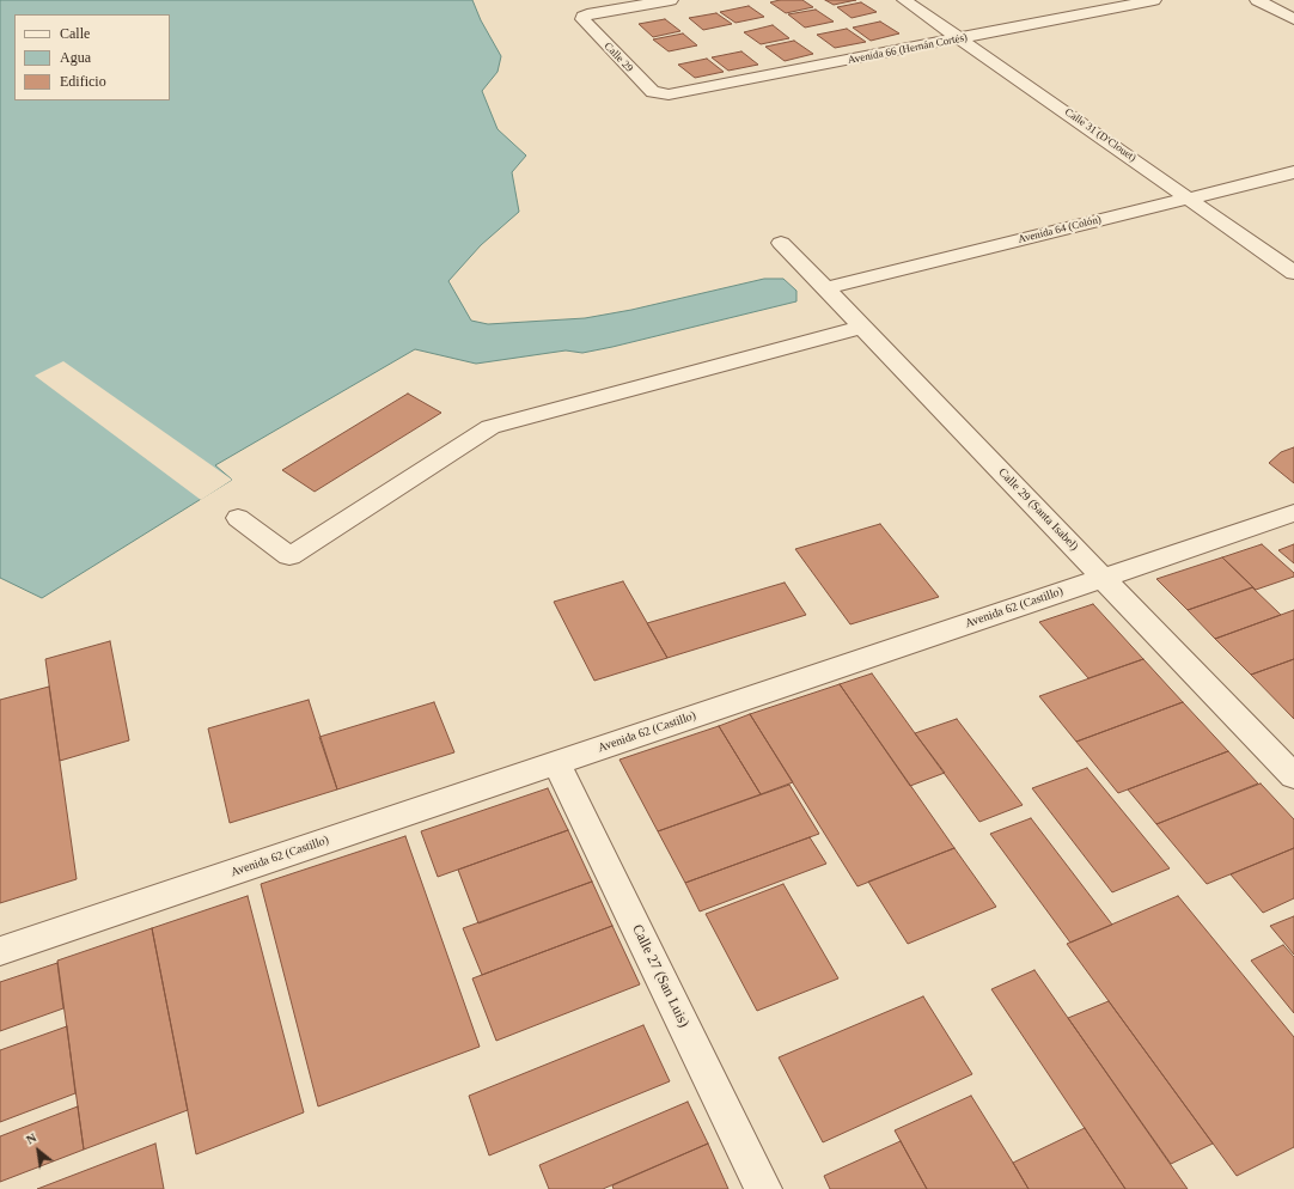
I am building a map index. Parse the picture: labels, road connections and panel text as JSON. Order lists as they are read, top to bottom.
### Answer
{
  "streets": {
    "street": [
      "Avenida 66 (Hernán Cortés)",
      "Calle 29",
      "Calle 31 (D'Clouet)",
      "Avenida 64 (Colón)",
      "Calle 29 (Santa Isabel)",
      "Avenida 62 (Castillo)",
      "Calle 27 (San Luis)"
    ]
  },
  "crossings": [
    ["Avenida 66 (Hernán Cortés)", "Calle 29"],
    ["Avenida 66 (Hernán Cortés)", "Calle 31 (D'Clouet)"],
    ["Calle 31 (D'Clouet)", "Avenida 64 (Colón)"],
    ["Avenida 64 (Colón)", "Calle 29 (Santa Isabel)"],
    ["Calle 29 (Santa Isabel)", "Avenida 62 (Castillo)"],
    ["Avenida 62 (Castillo)", "Calle 27 (San Luis)"]
  ],
  "legend": ["Calle", "Agua", "Edificio"],
  "north": "top left"
}
